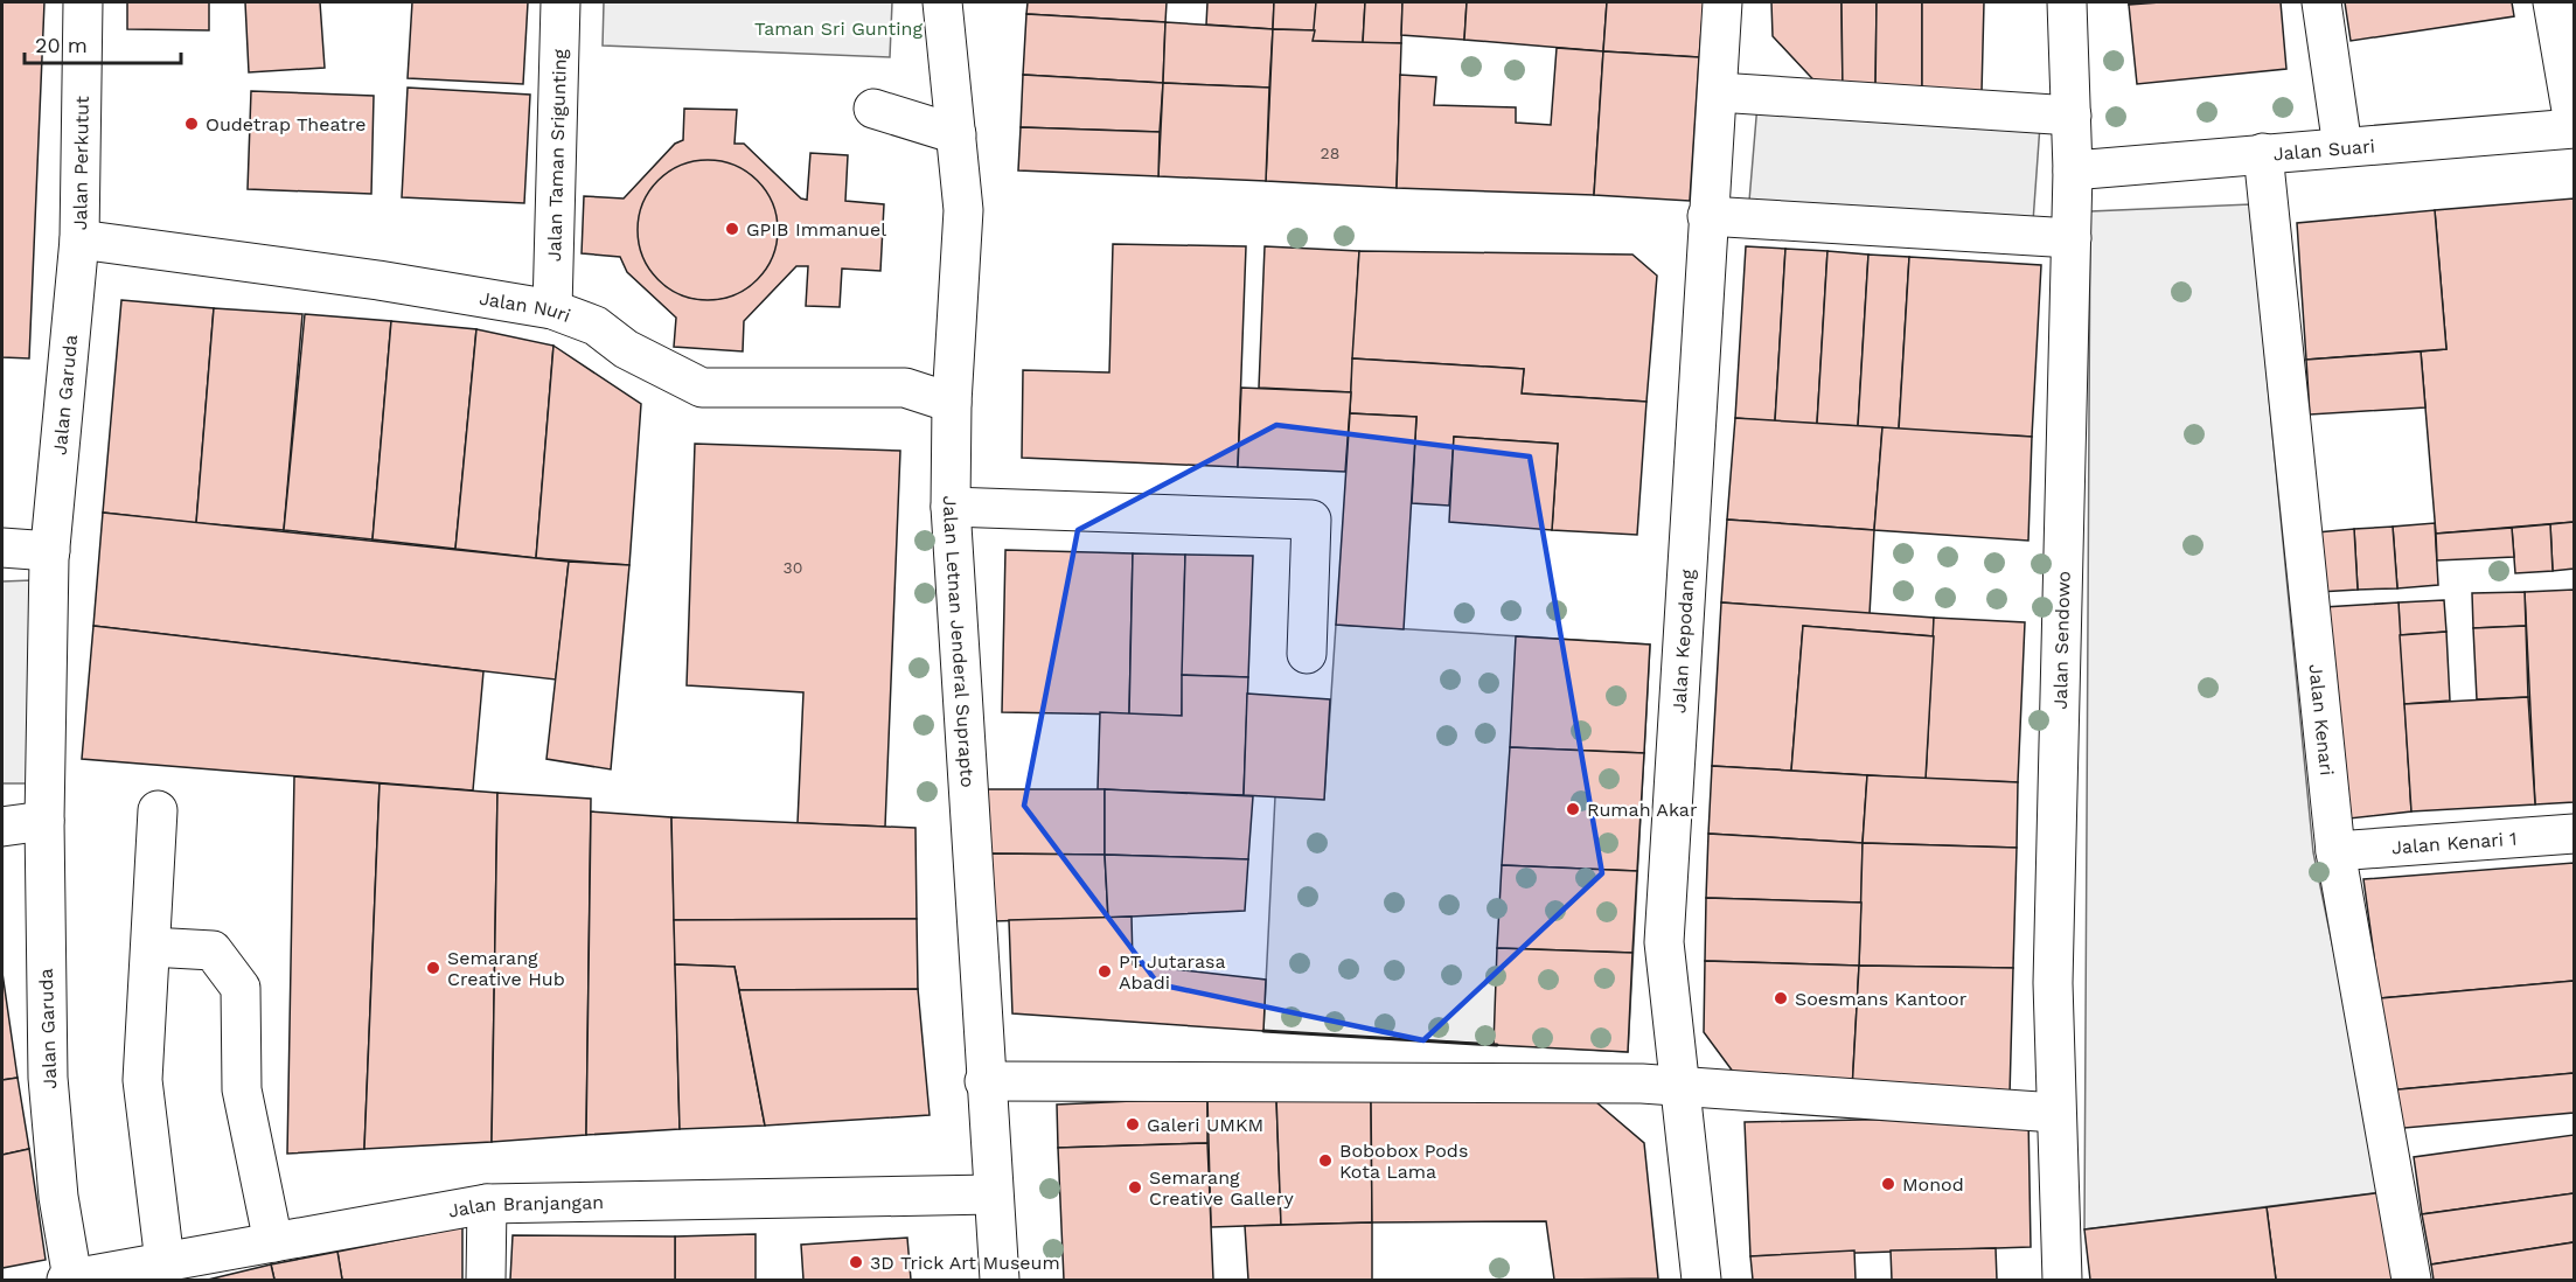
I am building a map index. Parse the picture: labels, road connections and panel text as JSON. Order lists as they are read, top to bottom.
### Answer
{
  "streets": {
    "street": [
      "Jalan Suari",
      "Jalan Taman Srigunting",
      "Jalan Perkutut",
      "Jalan Nuri",
      "Jalan Garuda",
      "Jalan Letnan Jenderal Suprapto",
      "Jalan Sendowo",
      "Jalan Kepodang",
      "Jalan Kenari",
      "Jalan Kenari 1",
      "Jalan Branjangan"
    ]
  },
  "crossings": [
    ["Jalan Suari", "Jalan Sendowo"],
    ["Jalan Suari", "Jalan Kenari"],
    ["Jalan Taman Srigunting", "Jalan Nuri"],
    ["Jalan Perkutut", "Jalan Nuri"],
    ["Jalan Perkutut", "Jalan Garuda"],
    ["Jalan Nuri", "Jalan Garuda"],
    ["Jalan Nuri", "Jalan Letnan Jenderal Suprapto"],
    ["Jalan Garuda", "Jalan Branjangan"],
    ["Jalan Letnan Jenderal Suprapto", "Jalan Branjangan"],
    ["Jalan Kenari", "Jalan Kenari 1"]
  ],
  "parks": ["Taman Sri Gunting"],
  "places": [
    "Oudetrap Theatre",
    "GPIB Immanuel",
    "Rumah Akar",
    "Semarang Creative Hub",
    "PT Jutarasa Abadi",
    "Soesmans Kantoor",
    "Galeri UMKM",
    "Bobobox Pods Kota Lama",
    "Monod",
    "Semarang Creative Gallery",
    "3D Trick Art Museum"
  ],
  "house_numbers": ["28", "30"],
  "scale_bar": "20 m"
}
